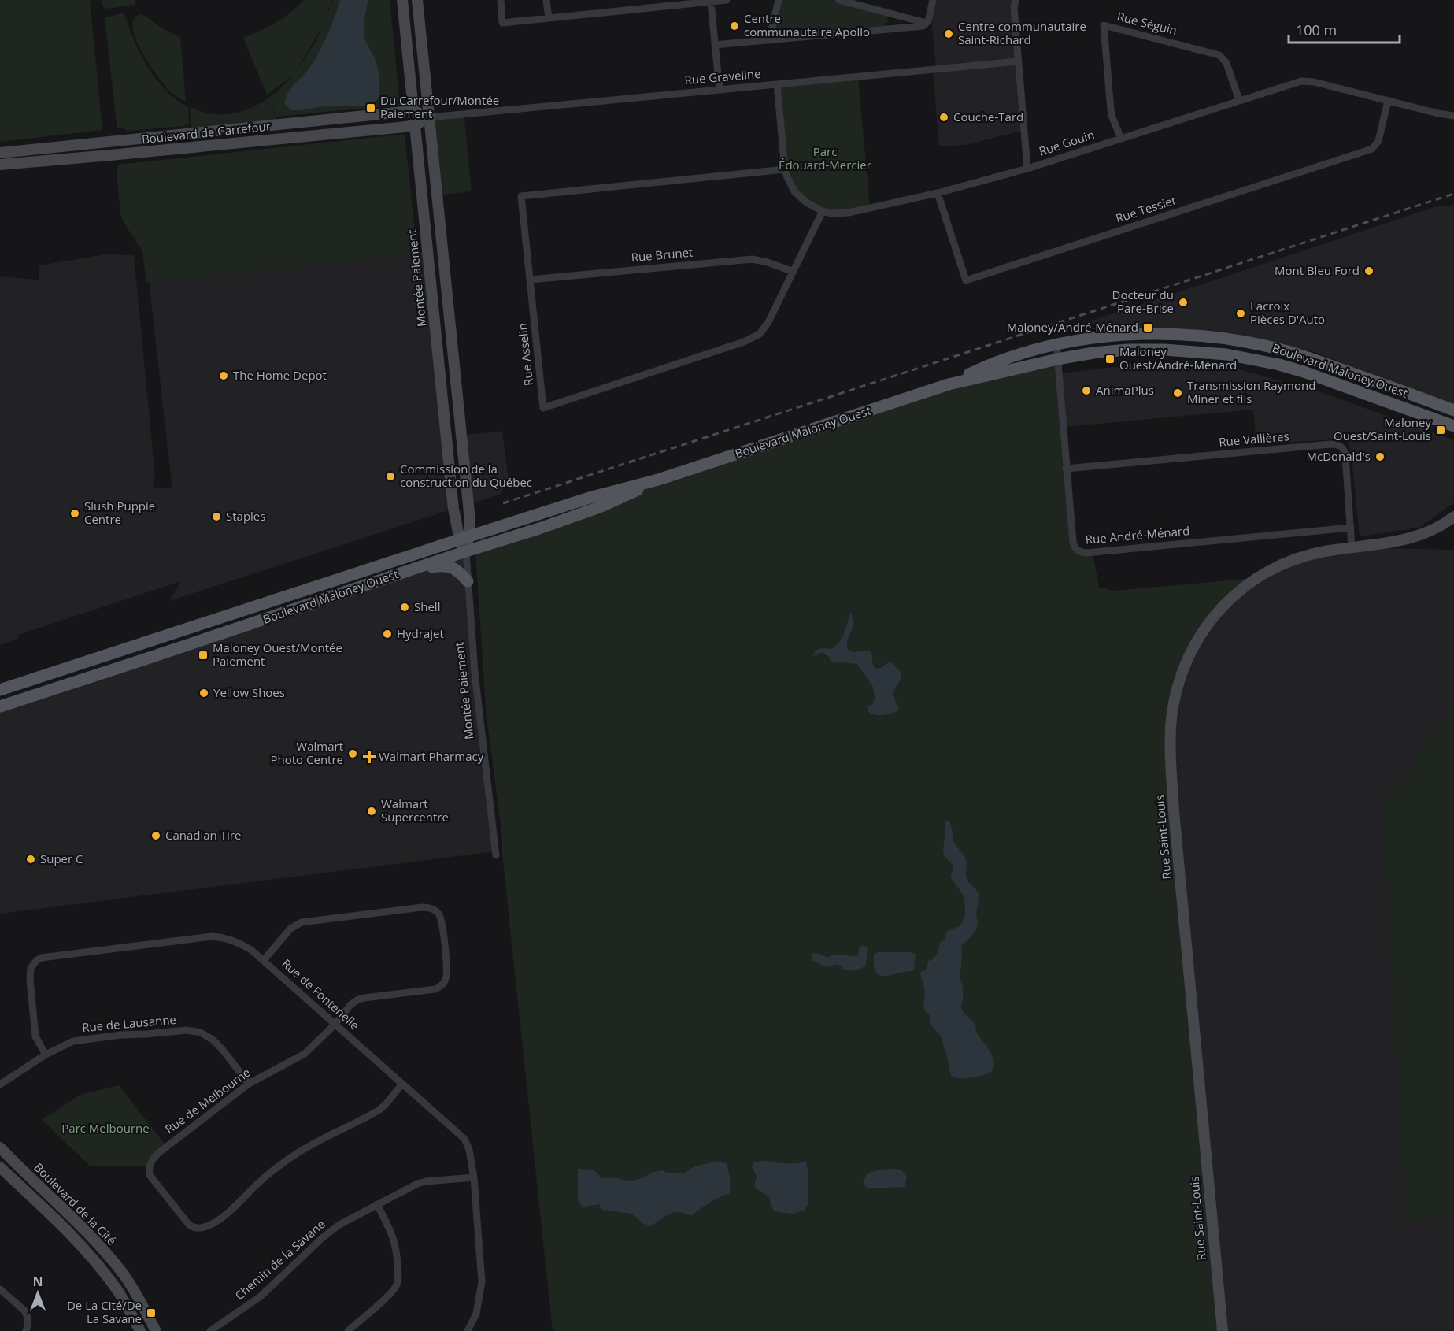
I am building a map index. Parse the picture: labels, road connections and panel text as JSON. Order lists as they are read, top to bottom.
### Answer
{
  "streets": {
    "main road": ["Boulevard Maloney Ouest"],
    "street": [
      "Rue Séguin",
      "Rue Graveline",
      "Boulevard de Carrefour",
      "Rue Gouin",
      "Rue Tessier",
      "Rue Brunet",
      "Montée Paiement",
      "Rue Asselin",
      "Rue Vallières",
      "Rue André-Ménard",
      "Rue Saint-Louis",
      "Rue de Fontenelle",
      "Rue de Lausanne",
      "Rue de Melbourne",
      "Boulevard de la Cité",
      "Chemin de la Savane"
    ]
  },
  "crossings": [
    ["Rue Séguin", "Rue Gouin"],
    ["Rue Graveline", "Rue Gouin"],
    ["Rue Graveline", "Montée Paiement"],
    ["Boulevard de Carrefour", "Montée Paiement"],
    ["Rue Gouin", "Rue Tessier"],
    ["Rue Gouin", "Rue Asselin"],
    ["Rue Brunet", "Rue Asselin"],
    ["Montée Paiement", "Boulevard Maloney Ouest"],
    ["Boulevard Maloney Ouest", "Rue André-Ménard"],
    ["Rue Vallières", "Rue André-Ménard"],
    ["Rue Vallières", "Rue Saint-Louis"],
    ["Rue de Fontenelle", "Rue de Lausanne"],
    ["Rue de Fontenelle", "Rue de Melbourne"],
    ["Rue de Fontenelle", "Chemin de la Savane"],
    ["Rue de Lausanne", "Rue de Melbourne"]
  ],
  "parks": ["Parc Édouard-Mercier", "Parc Melbourne"],
  "places": {
    "other": [
      "Centre communautaire Apollo",
      "Centre communautaire Saint-Richard",
      "Couche-Tard",
      "Mont Bleu Ford",
      "Docteur du Pare-Brise",
      "Lacroix Pièces D'Auto",
      "The Home Depot",
      "AnimaPlus",
      "Transmission Raymond Miner et fils",
      "McDonald's",
      "Commission de la construction du Québec",
      "Slush Puppie Centre",
      "Staples",
      "Shell",
      "Hydrajet",
      "Yellow Shoes",
      "Walmart Photo Centre",
      "Walmart Supercentre",
      "Canadian Tire",
      "Super C"
    ],
    "transit": [
      "Du Carrefour/Montée Paiement",
      "Maloney/André-Ménard",
      "Maloney Ouest/André-Ménard",
      "Maloney Ouest/Saint-Louis",
      "Maloney Ouest/Montée Paiement",
      "De La Cité/De La Savane"
    ],
    "health": ["Walmart Pharmacy"]
  },
  "scale_bar": "100 m",
  "north": "top"
}
